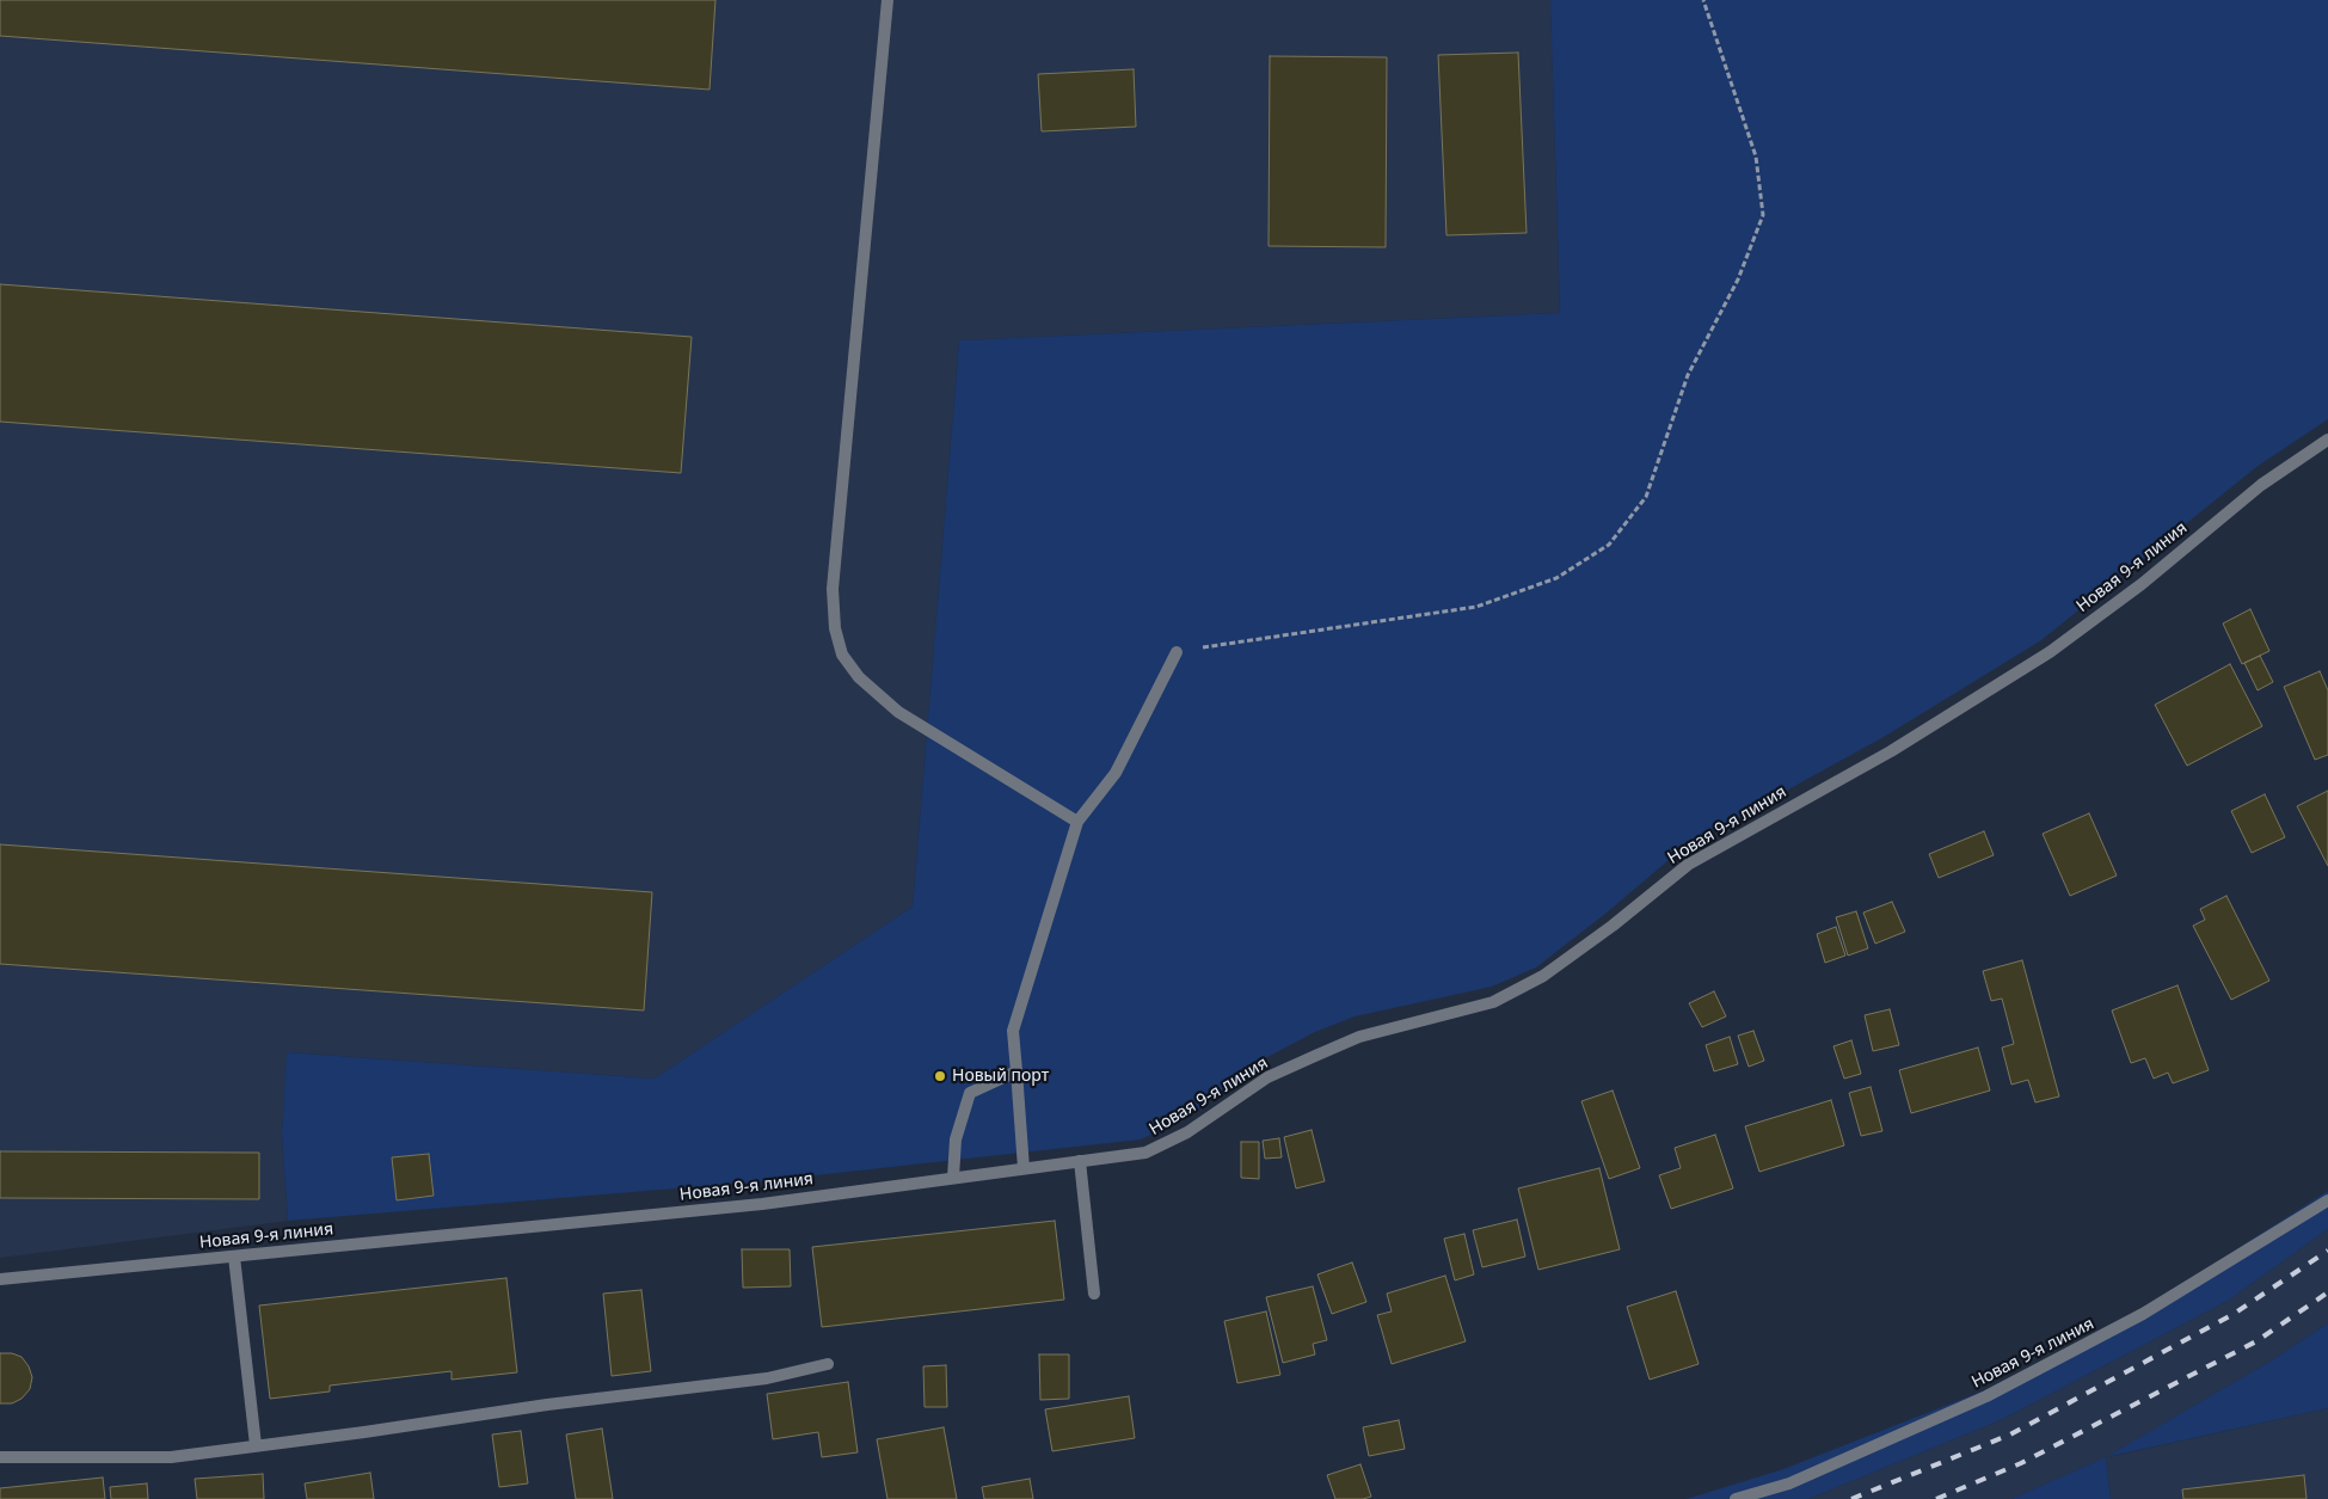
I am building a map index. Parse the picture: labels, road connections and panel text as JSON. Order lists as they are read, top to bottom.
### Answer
{
  "streets": {
    "street": ["Новая 9-я линия"]
  },
  "places": ["Новый порт"]
}
